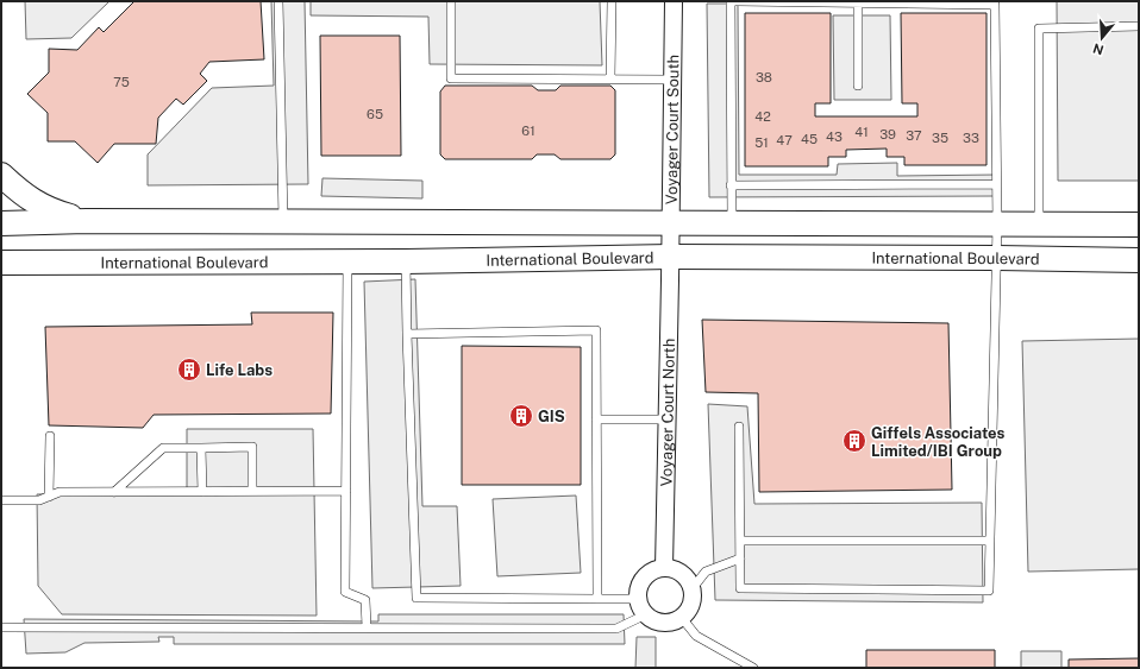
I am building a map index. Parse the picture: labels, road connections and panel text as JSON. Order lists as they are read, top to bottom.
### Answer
{
  "streets": {
    "street": ["Voyager Court South", "International Boulevard", "Voyager Court North"]
  },
  "crossings": [
    ["Voyager Court South", "International Boulevard"],
    ["Voyager Court South", "Voyager Court North"],
    ["International Boulevard", "Voyager Court North"]
  ],
  "places": {
    "building": ["Life Labs", "GIS", "Giffels Associates Limited/IBI Group"]
  },
  "house_numbers": [
    "38",
    "75",
    "65",
    "42",
    "61",
    "41",
    "39",
    "37",
    "43",
    "35",
    "33",
    "45",
    "47",
    "51"
  ],
  "north": "bottom"
}
